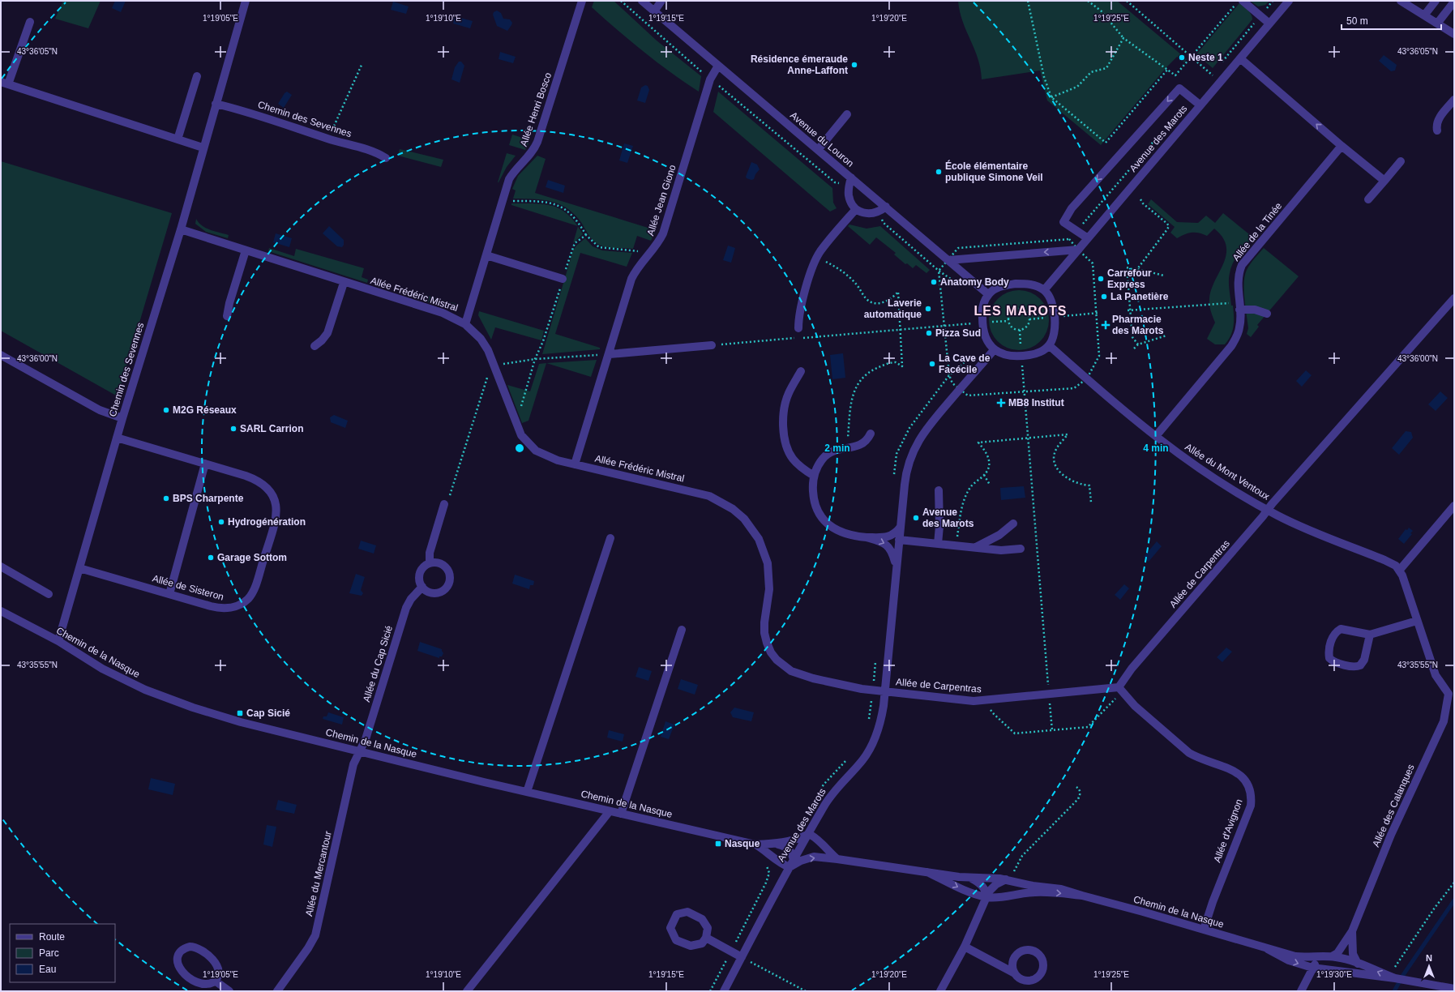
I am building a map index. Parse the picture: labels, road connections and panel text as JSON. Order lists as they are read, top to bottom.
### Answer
{
  "streets": {
    "street": [
      "Allée Henri Bosco",
      "Chemin des Sevennes",
      "Avenue des Marots",
      "Avenue du Louron",
      "Allée Jean Giono",
      "Allée de la Tinée",
      "Allée Frédéric Mistral",
      "Allée du Mont Ventoux",
      "Allée de Carpentras",
      "Allée de Sisteron",
      "Chemin de la Nasque",
      "Allée du Cap Sicié",
      "Allée des Calanques",
      "Allée d'Avignon",
      "Allée du Mercantour"
    ]
  },
  "crossings": [
    ["Allée Henri Bosco", "Allée Frédéric Mistral"],
    ["Chemin des Sevennes", "Allée Frédéric Mistral"],
    ["Chemin des Sevennes", "Allée de Sisteron"],
    ["Chemin des Sevennes", "Chemin de la Nasque"],
    ["Avenue des Marots", "Allée Frédéric Mistral"],
    ["Avenue des Marots", "Allée de Carpentras"],
    ["Avenue des Marots", "Chemin de la Nasque"],
    ["Avenue du Louron", "Allée Jean Giono"],
    ["Allée Jean Giono", "Allée Frédéric Mistral"],
    ["Allée de la Tinée", "Allée du Mont Ventoux"],
    ["Allée Frédéric Mistral", "Allée de Carpentras"],
    ["Allée du Mont Ventoux", "Allée de Carpentras"],
    ["Allée de Carpentras", "Allée d'Avignon"],
    ["Chemin de la Nasque", "Allée du Cap Sicié"],
    ["Chemin de la Nasque", "Allée des Calanques"],
    ["Chemin de la Nasque", "Allée d'Avignon"],
    ["Chemin de la Nasque", "Allée du Mercantour"],
    ["Allée du Cap Sicié", "Allée du Mercantour"]
  ],
  "districts": ["LES MAROTS"],
  "places": {
    "other": [
      "Neste 1",
      "Résidence émeraude Anne-Laffont",
      "École élémentaire publique Simone Veil",
      "Carrefour Express",
      "Anatomy Body",
      "La Panetière",
      "Laverie automatique",
      "Pizza Sud",
      "La Cave de Facécile",
      "M2G Réseaux",
      "SARL Carrion",
      "BPS Charpente",
      "Avenue des Marots",
      "Hydrogénération",
      "Garage Sottom"
    ],
    "health": ["Pharmacie des Marots", "MB8 Institut"],
    "transit": ["Cap Sicié", "Nasque"]
  },
  "legend": ["Route", "Parc", "Eau"],
  "scale_bar": "50 m",
  "north": "top",
  "coordinates": [
    "1°19'05\"E",
    "1°19'10\"E",
    "1°19'15\"E",
    "1°19'20\"E",
    "1°19'25\"E",
    "43°36'05\"N",
    "43°36'00\"N",
    "43°35'55\"N",
    "1°19'30\"E"
  ],
  "rings": ["2 min", "4 min"]
}
